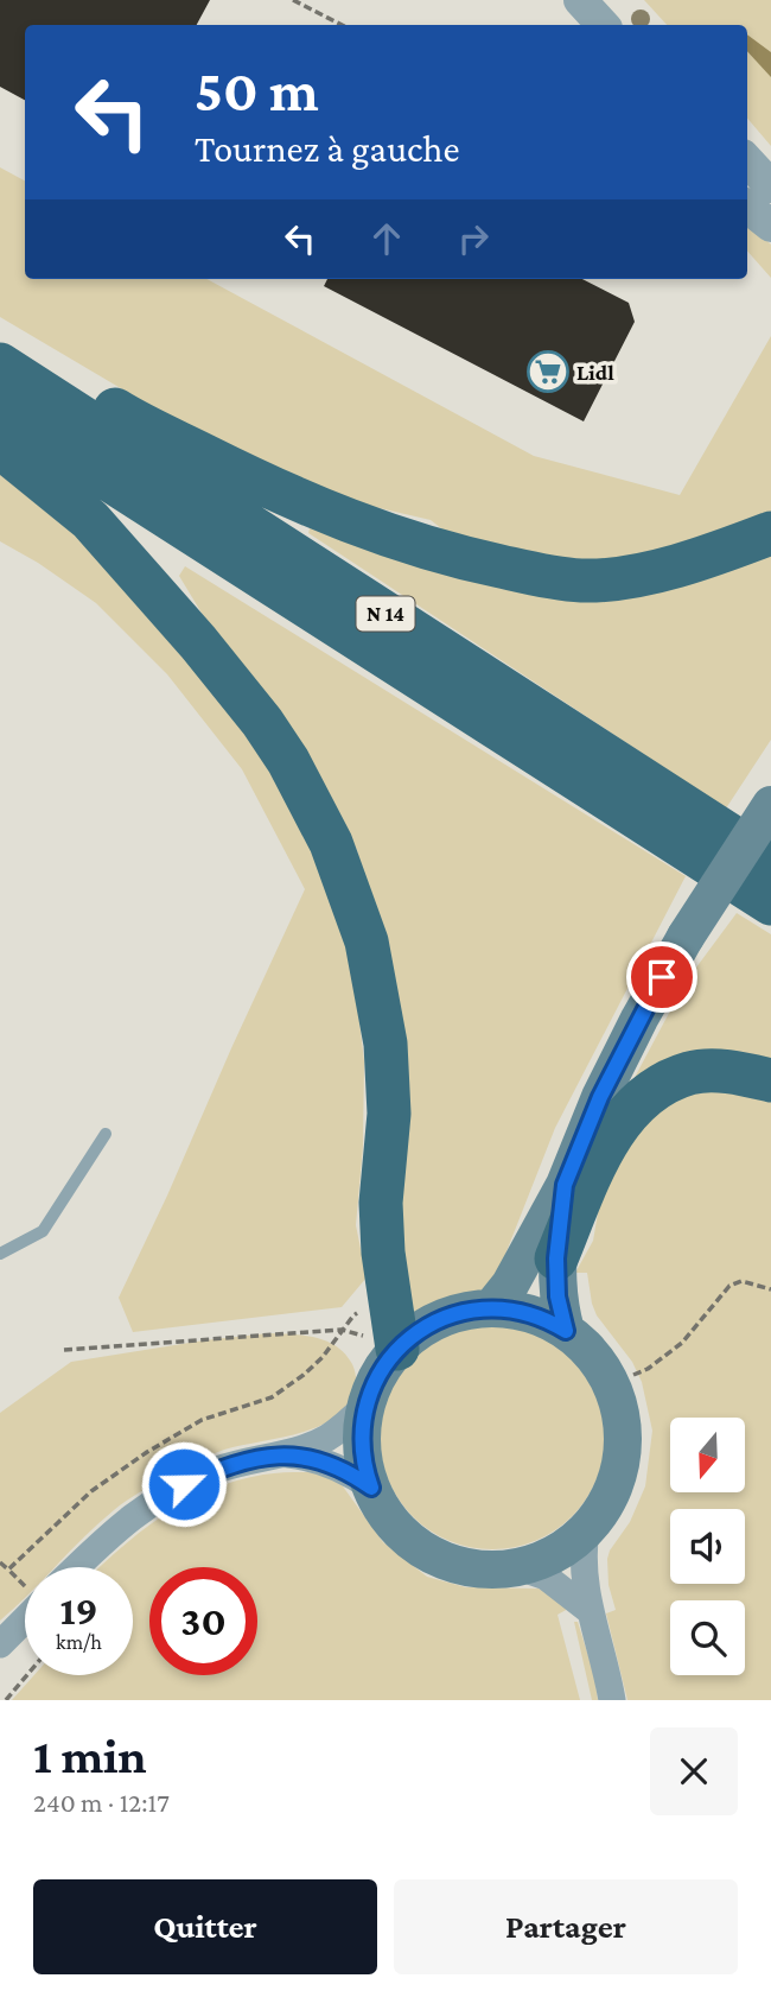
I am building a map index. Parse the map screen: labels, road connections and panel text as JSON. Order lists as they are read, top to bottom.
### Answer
{
  "streets": {
    "highway": ["N 14"]
  },
  "places": {
    "supermarket": ["Lidl"]
  },
  "north": "bottom",
  "page": {
    "turn": ["50 m", "Tournez à gauche"],
    "speed": "19 km/h",
    "limit": "30",
    "heading": ["1 min", "240 m · 12:17"],
    "buttons": ["Quitter", "Partager"]
  }
}
